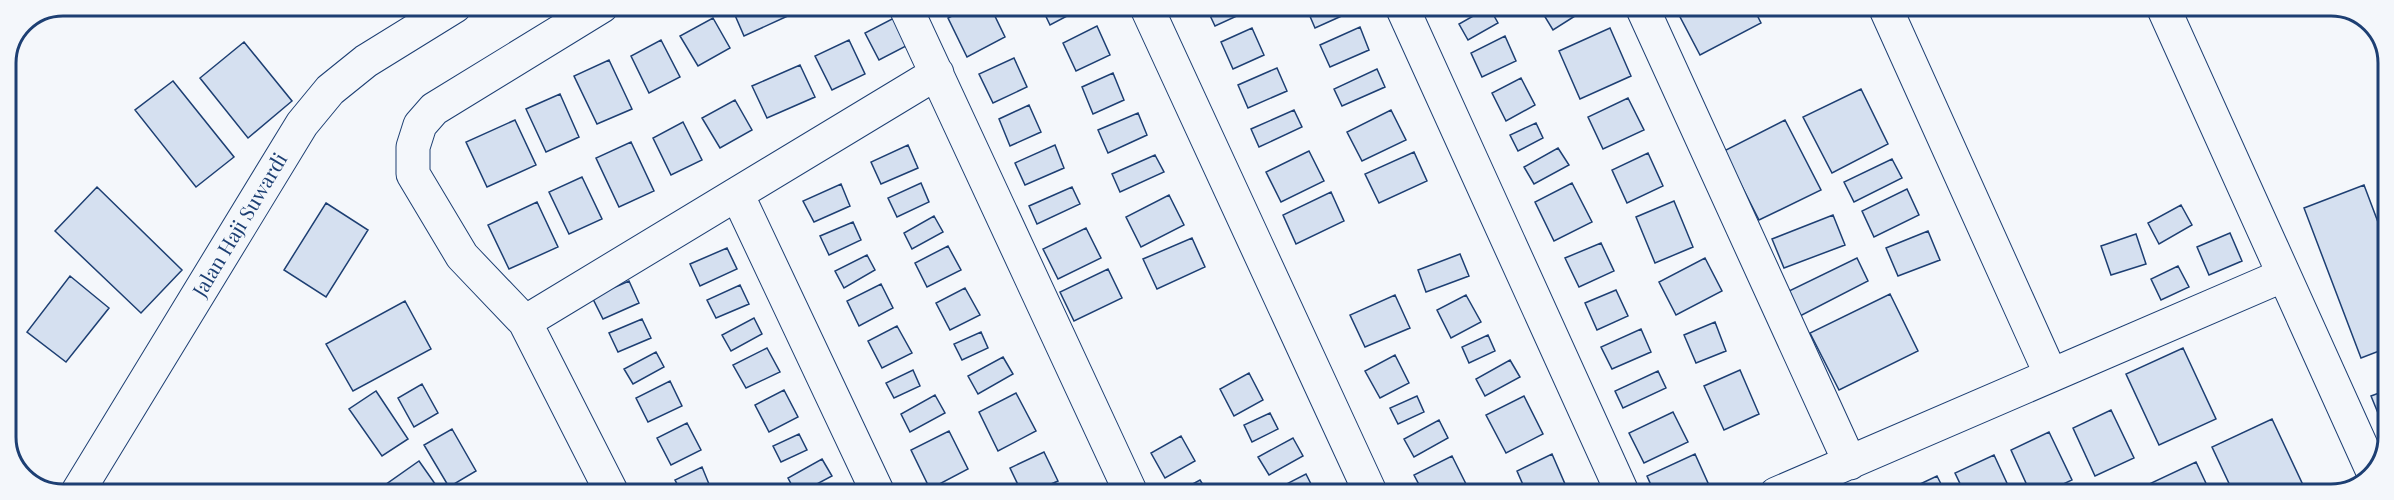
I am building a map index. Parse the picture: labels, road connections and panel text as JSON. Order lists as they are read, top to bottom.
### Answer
{
  "streets": {
    "street": ["Jalan Haji Suwardi"]
  }
}
